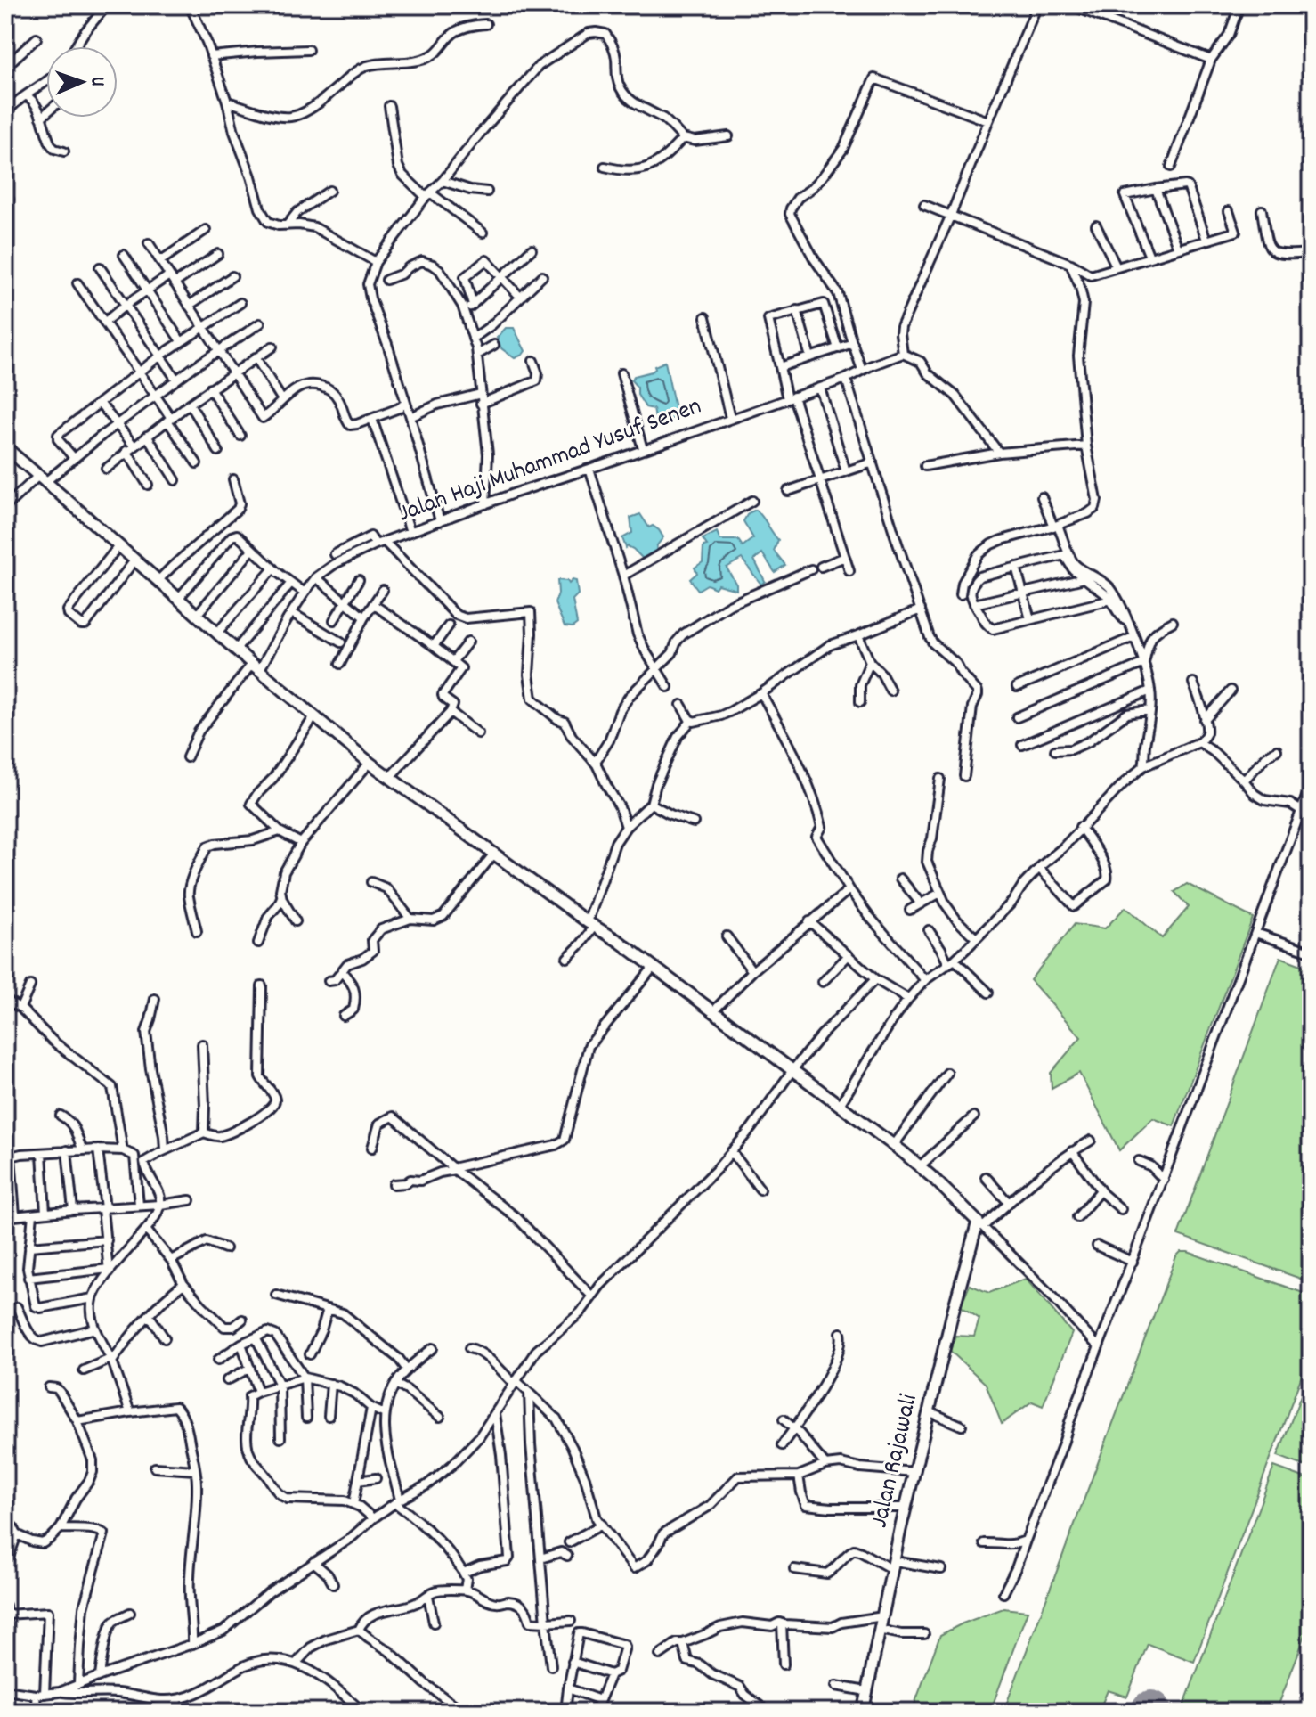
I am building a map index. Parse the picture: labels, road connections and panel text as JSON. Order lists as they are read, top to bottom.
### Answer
{
  "streets": {
    "street": ["Jalan Haji Muhammad Yusuf Senen", "Jalan Rajawali"]
  },
  "north": "right"
}
